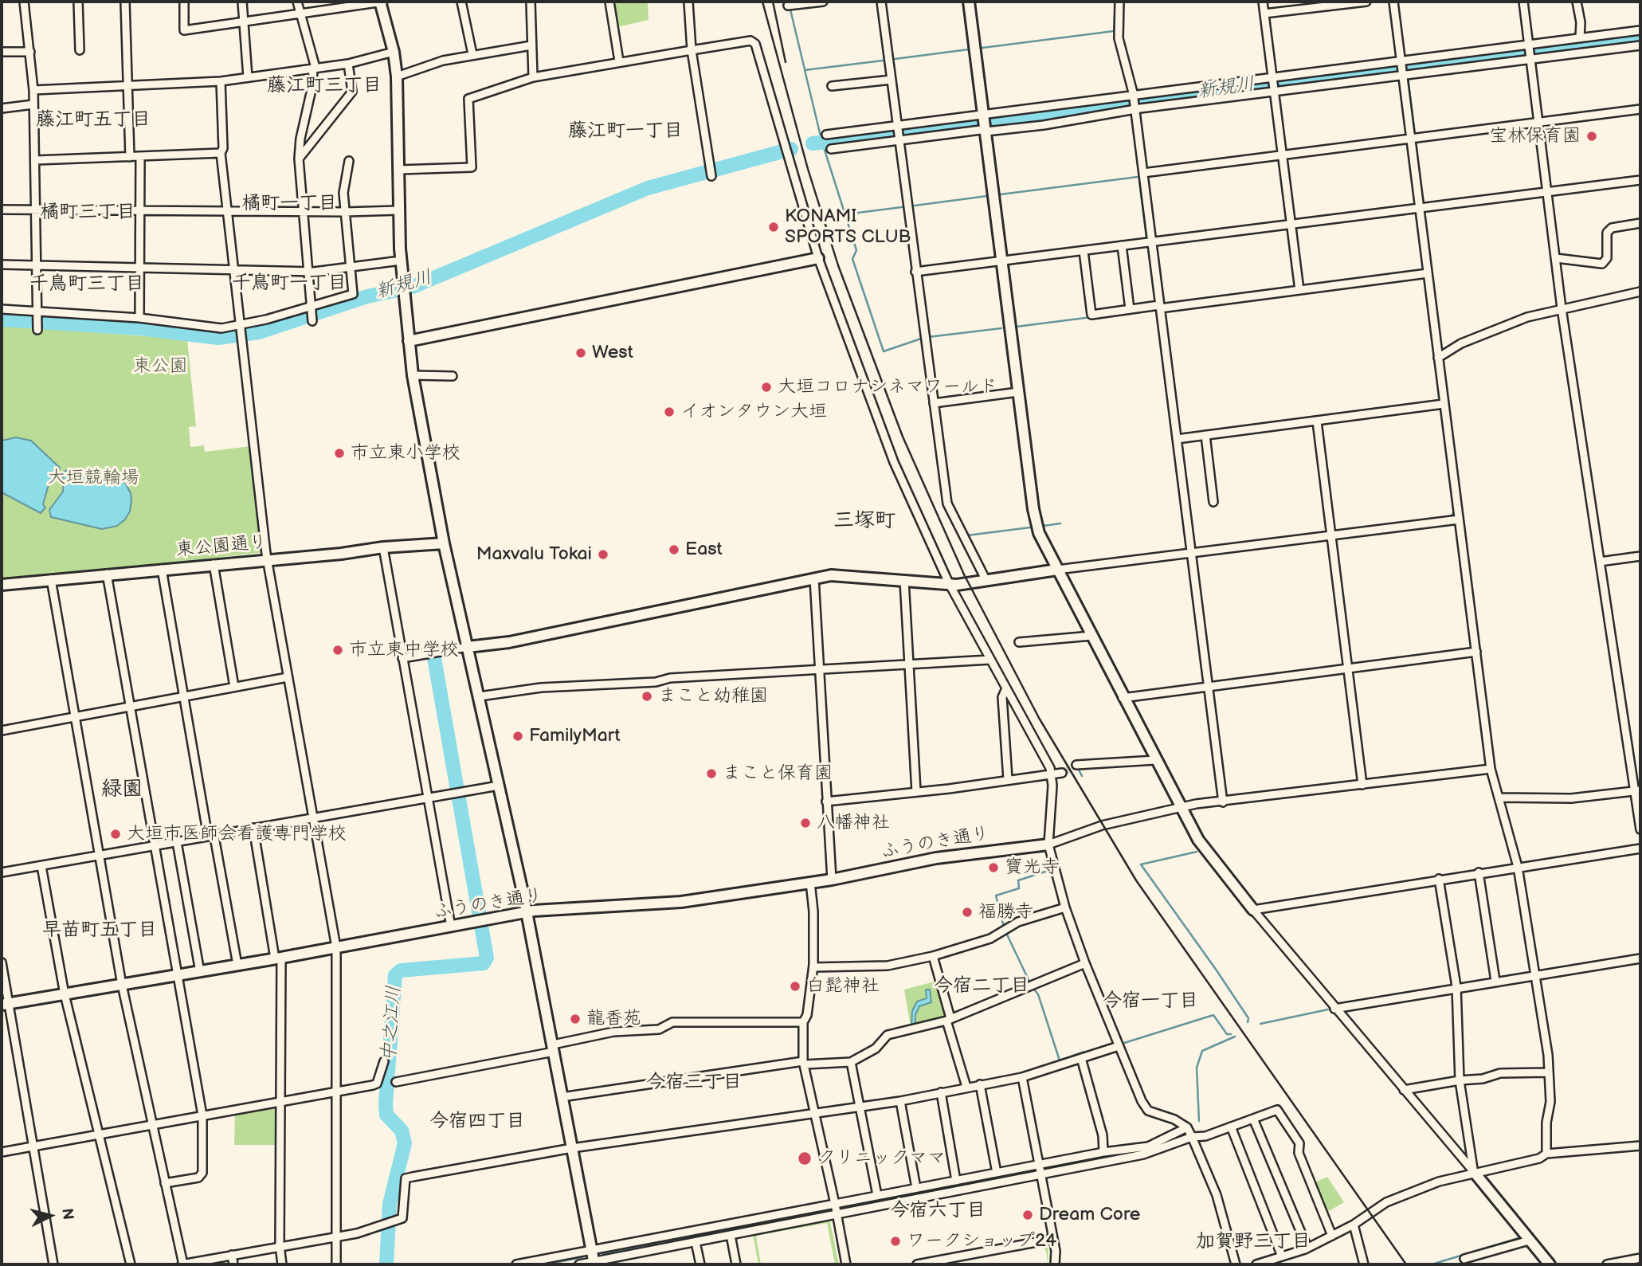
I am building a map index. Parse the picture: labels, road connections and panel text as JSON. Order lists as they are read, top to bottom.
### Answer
{
  "streets": {
    "street": ["東公園通り", "ふうのき通り"]
  },
  "districts": [
    "藤江町三丁目",
    "藤江町五丁目",
    "藤江町一丁目",
    "橘町一丁目",
    "橘町三丁目",
    "千鳥町一丁目",
    "千鳥町三丁目",
    "三塚町",
    "緑園",
    "早苗町五丁目",
    "今宿二丁目",
    "今宿一丁目",
    "今宿三丁目",
    "今宿四丁目",
    "今宿六丁目",
    "加賀野三丁目"
  ],
  "water": ["新規川", "中之江川"],
  "parks": ["東公園", "大垣競輪場"],
  "places": [
    "宝林保育園",
    "KONAMI SPORTS CLUB",
    "West",
    "大垣コロナシネマワールド",
    "イオンタウン大垣",
    "市立東小学校",
    "East",
    "Maxvalu Tokai",
    "市立東中学校",
    "まこと幼稚園",
    "FamilyMart",
    "まこと保育園",
    "八幡神社",
    "大垣市医師会看護専門学校",
    "寶光寺",
    "福勝寺",
    "白髭神社",
    "龍香苑",
    "クリニックママ",
    "Dream Core",
    "ワークショップ24"
  ],
  "north": "right"
}
